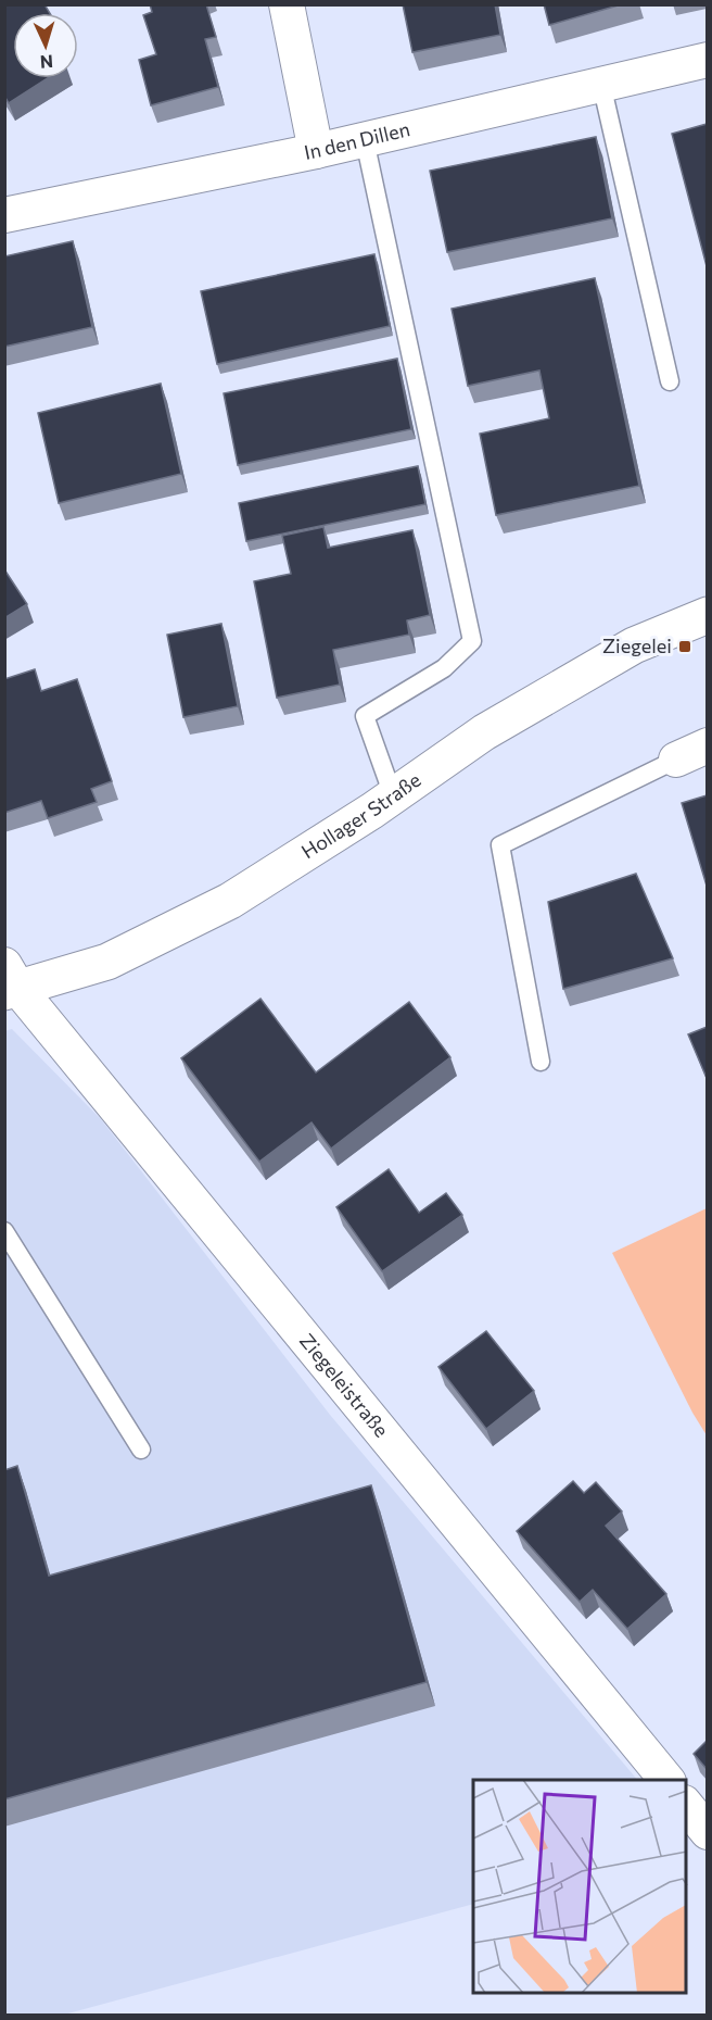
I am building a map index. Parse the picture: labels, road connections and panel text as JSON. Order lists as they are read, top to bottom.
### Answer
{
  "streets": {
    "main road": ["Hollager Straße"],
    "street": ["In den Dillen", "Ziegeleistraße"]
  },
  "crossings": [
    ["Hollager Straße", "Ziegeleistraße"]
  ],
  "places": {
    "transit": ["Ziegelei"]
  },
  "north": "bottom"
}
